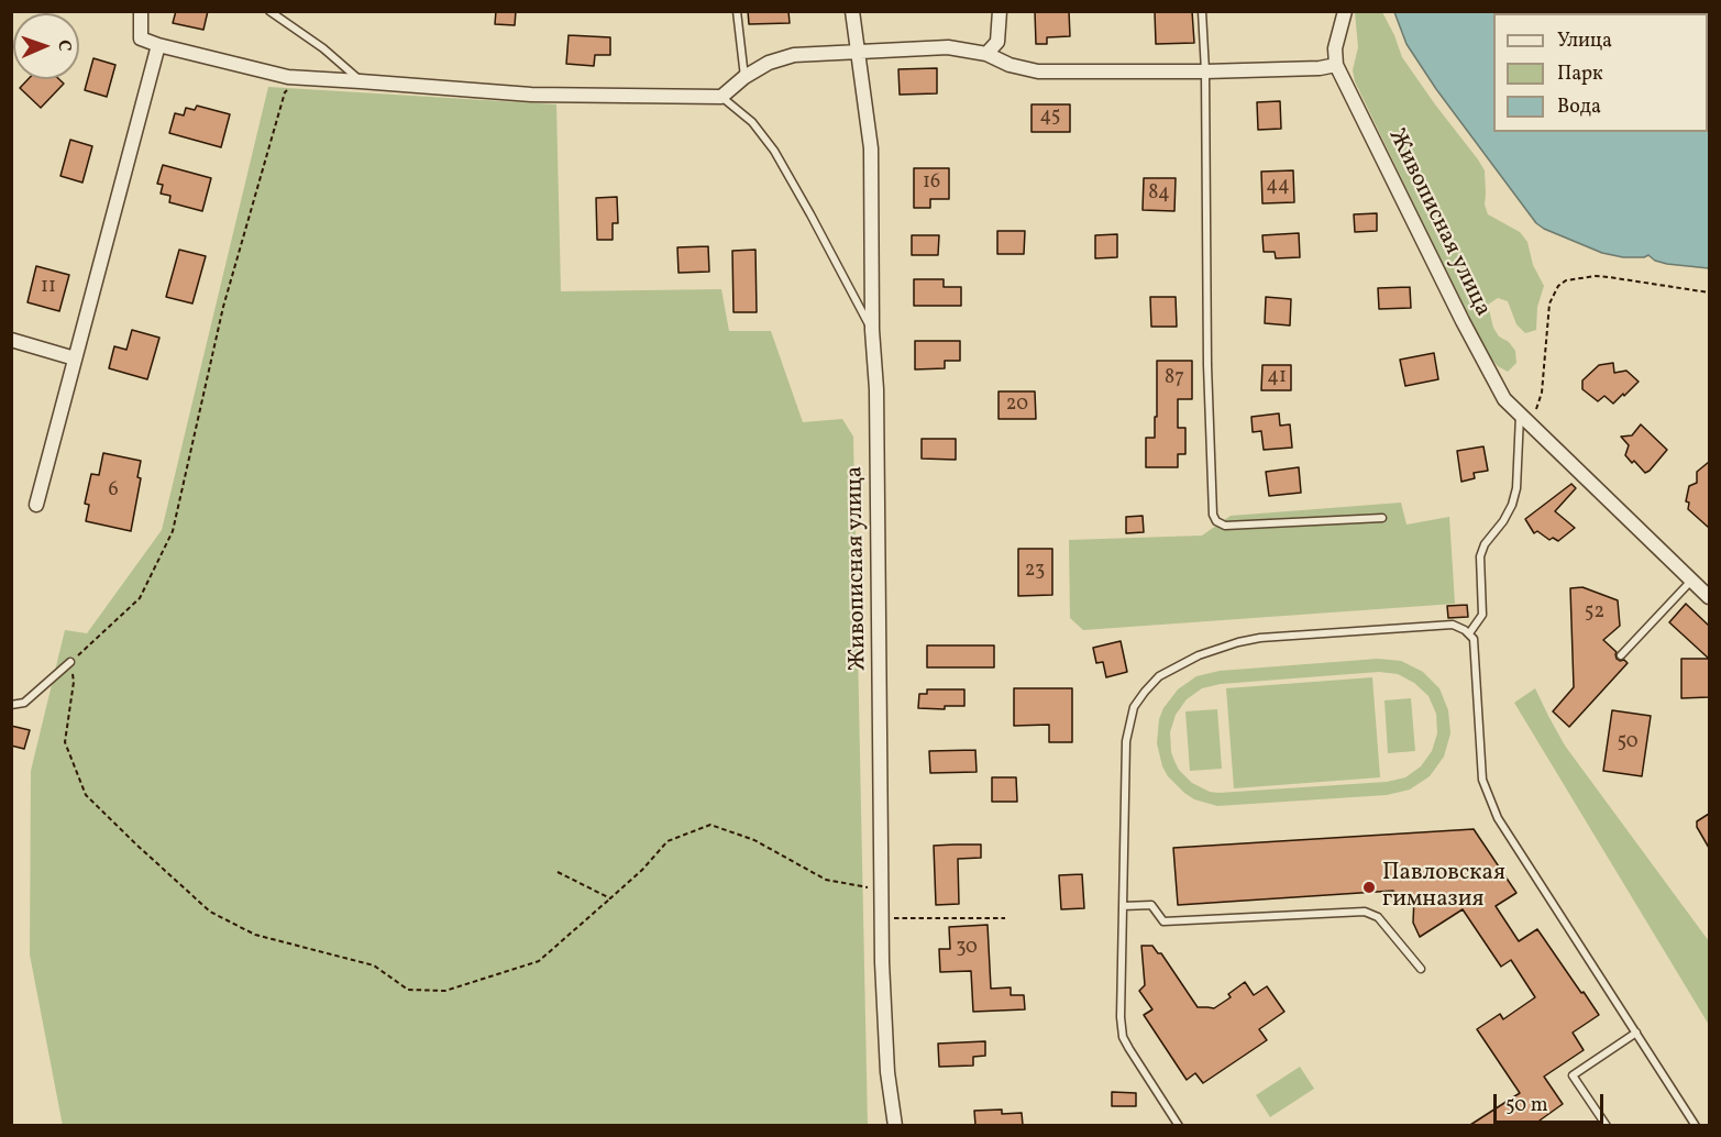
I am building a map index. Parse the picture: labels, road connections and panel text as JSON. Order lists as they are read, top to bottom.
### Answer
{
  "streets": {
    "street": ["Живописная улица"]
  },
  "places": ["Павловская гимназия"],
  "house_numbers": [
    "45",
    "16",
    "44",
    "84",
    "11",
    "41",
    "87",
    "20",
    "6",
    "23",
    "52",
    "50",
    "30"
  ],
  "legend": ["Улица", "Парк", "Вода"],
  "scale_bar": "50 m",
  "north": "right"
}
